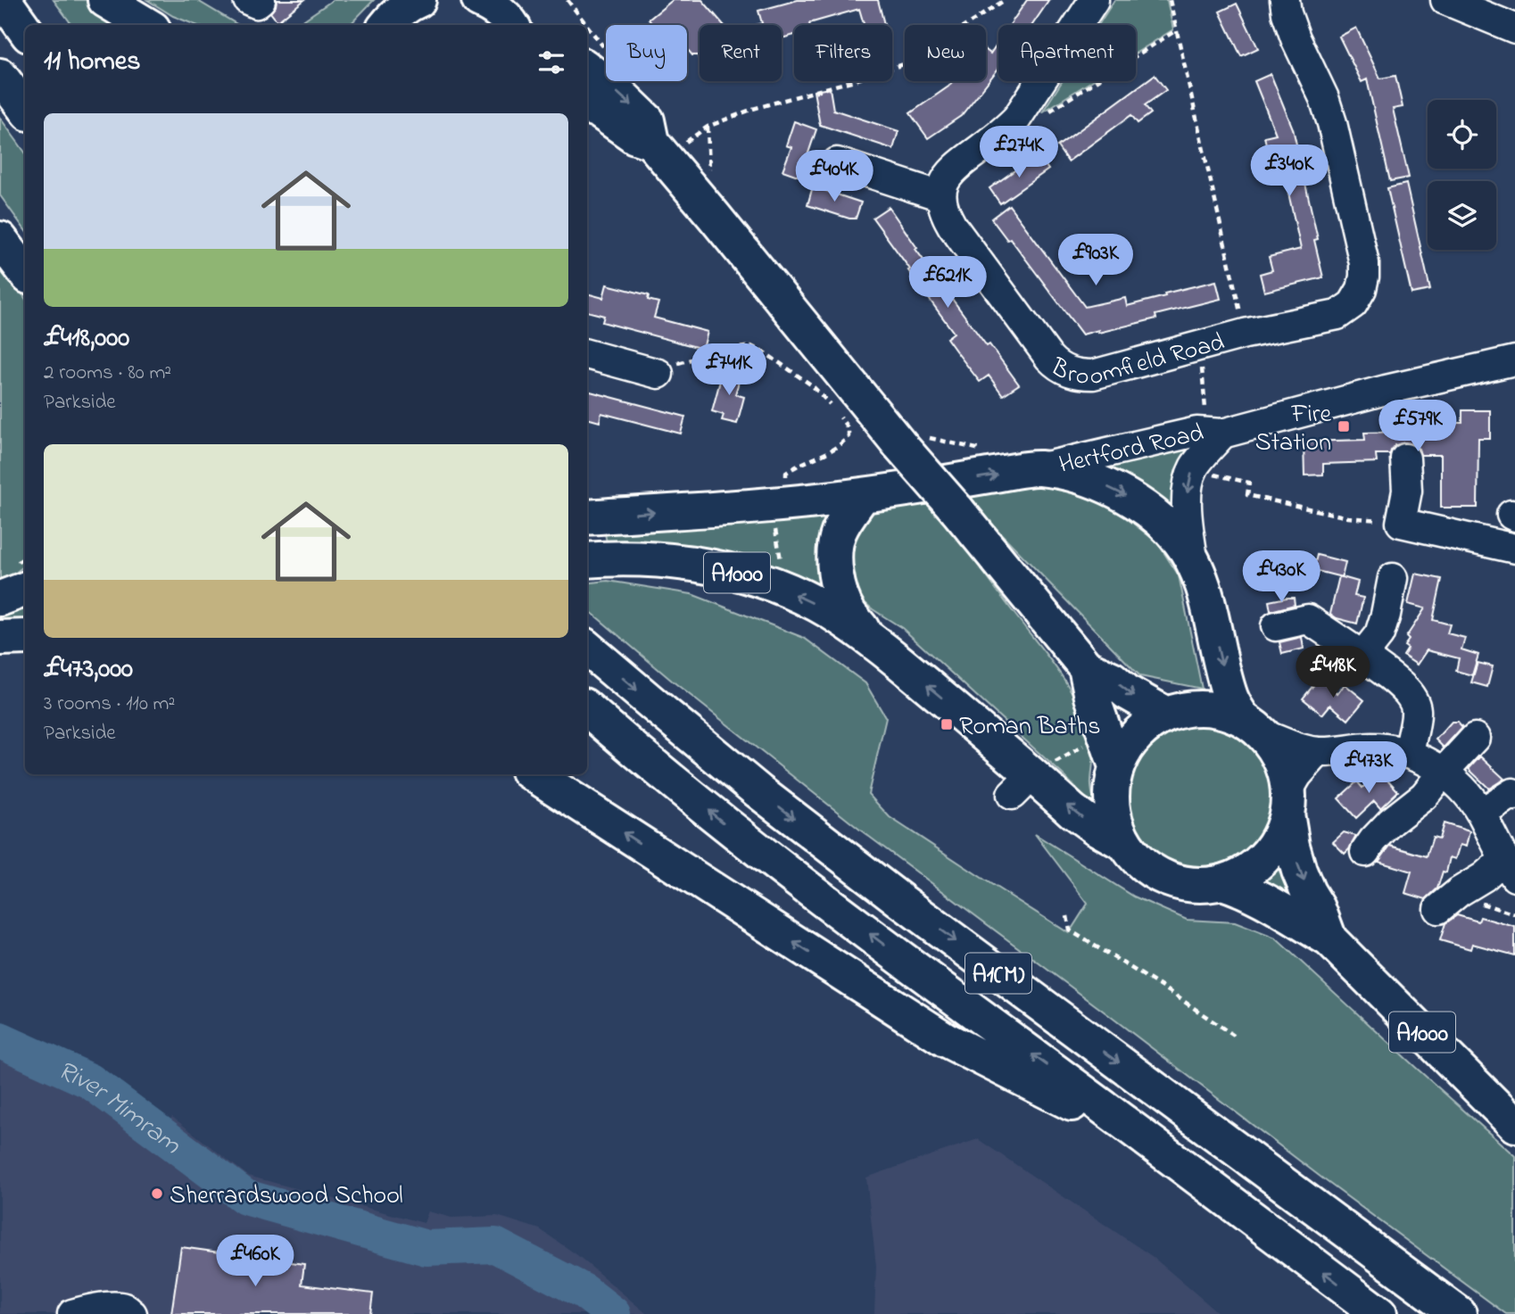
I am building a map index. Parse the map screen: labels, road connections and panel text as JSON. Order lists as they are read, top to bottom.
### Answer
{
  "streets": {
    "main road": ["A1000", "A1(M)"],
    "street": ["Broomfield Road", "Hertford Road"]
  },
  "water": ["River Mimram"],
  "places": {
    "transit": ["Fire Station", "Roman Baths"],
    "other": ["Sherrardswood School"]
  },
  "page": {
    "chip": [
      "Buy",
      "Rent",
      "Filters",
      "New",
      "Apartment"
    ],
    "heading": "11 homes",
    "list": [
      {
        "name": "£418,000",
        "note": "2 rooms · 80 m² · Parkside"
      },
      {
        "name": "£473,000",
        "note": "3 rooms · 110 m² · Parkside"
      }
    ],
    "price": [
      "£274K",
      "£340K",
      "£404K",
      "£903K",
      "£621K",
      "£741K",
      "£579K",
      "£430K",
      "£418K",
      "£473K",
      "£460K"
    ]
  }
}
